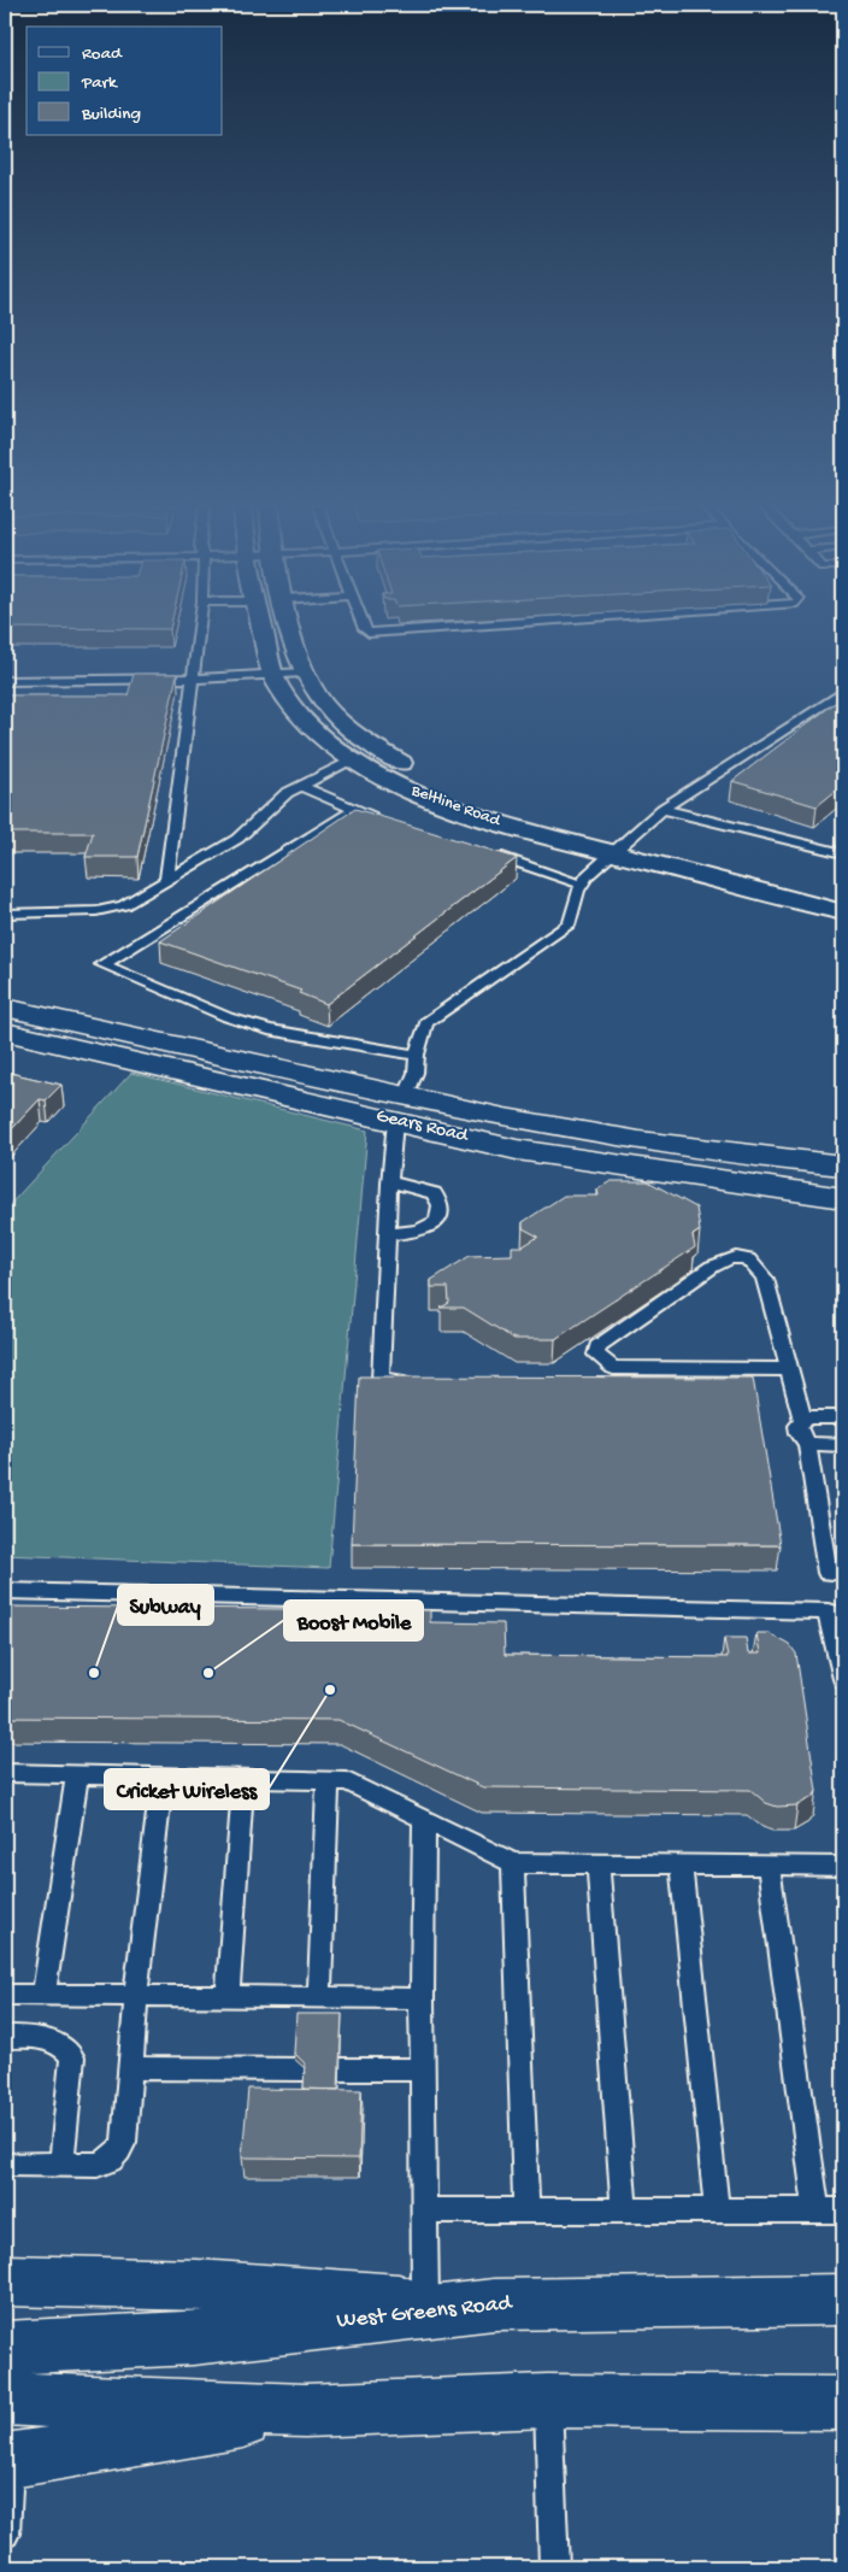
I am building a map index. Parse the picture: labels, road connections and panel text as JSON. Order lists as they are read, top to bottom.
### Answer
{
  "streets": {
    "street": ["Beltline Road", "Gears Road", "West Greens Road"]
  },
  "places": ["Subway", "Boost Mobile", "Cricket Wireless"],
  "legend": ["Road", "Park", "Building"]
}
